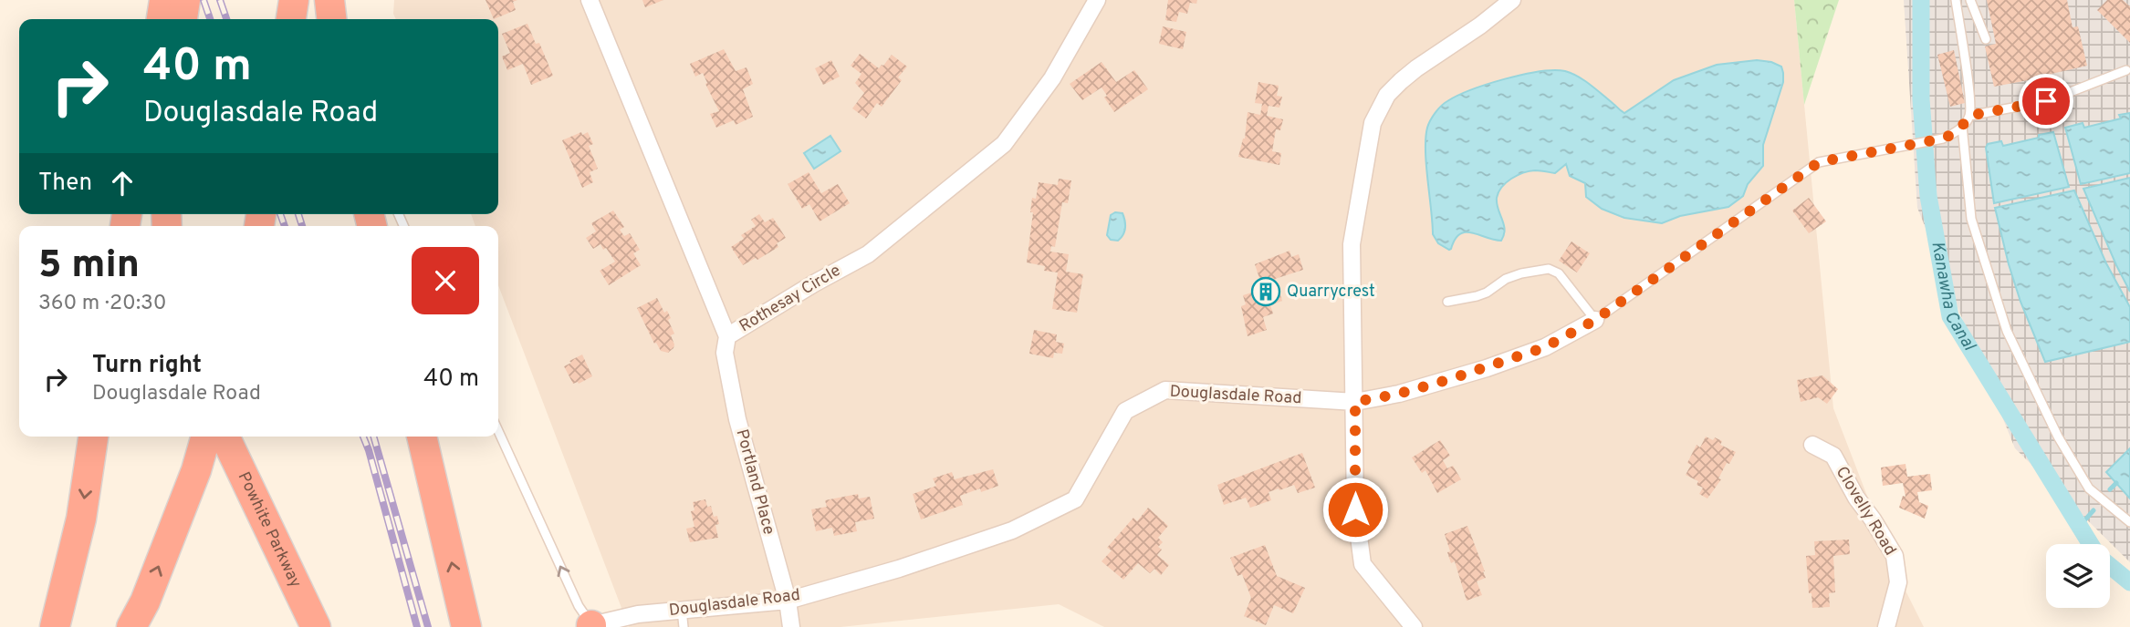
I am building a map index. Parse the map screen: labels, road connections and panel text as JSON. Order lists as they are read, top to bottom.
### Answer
{
  "streets": {
    "highway": ["Powhite Parkway"],
    "street": [
      "Rothesay Circle",
      "Douglasdale Road",
      "Portland Place",
      "Clovelly Road"
    ]
  },
  "crossings": [
    ["Rothesay Circle", "Portland Place"],
    ["Douglasdale Road", "Portland Place"]
  ],
  "water": ["Kanawha Canal"],
  "places": {
    "building": ["Quarrycrest"]
  },
  "page": {
    "turn": ["40 m", "Douglasdale Road"],
    "then": "Then",
    "heading": ["5 min", "360 m · 20:30"],
    "list": [
      {
        "name": "Turn right",
        "note": "Douglasdale Road",
        "value": "40 m"
      }
    ]
  }
}
